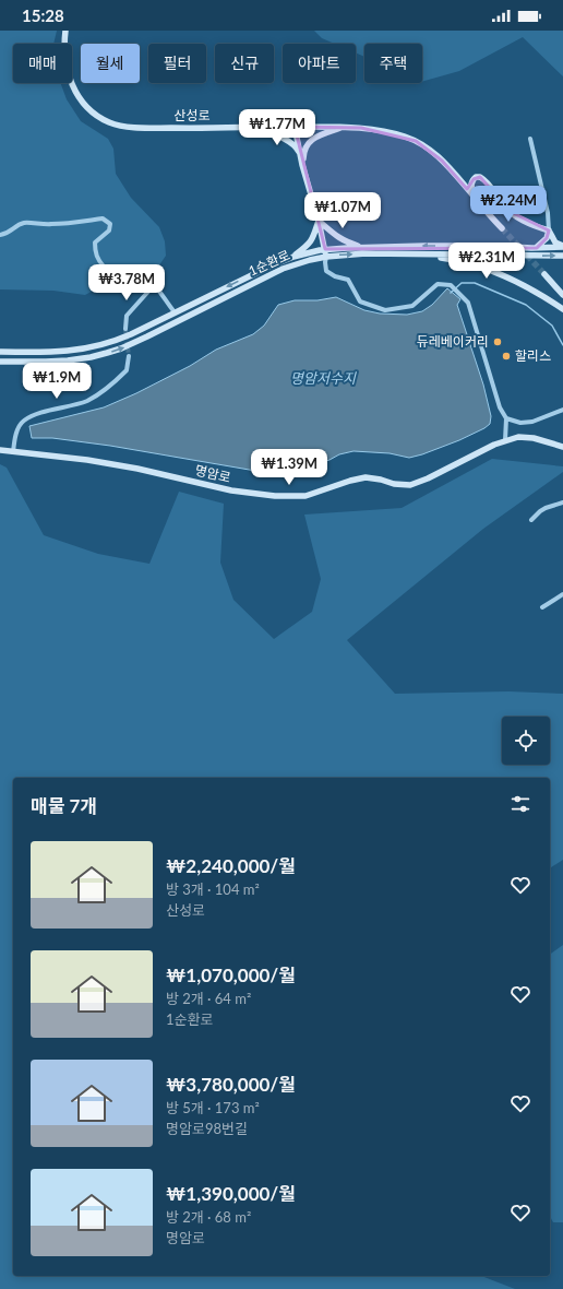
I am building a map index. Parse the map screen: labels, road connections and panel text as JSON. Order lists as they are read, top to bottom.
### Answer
{
  "streets": {
    "street": ["산성로", "1순환로", "명암로"]
  },
  "water": ["명암저수지"],
  "places": ["듀레베이커리", "할리스"],
  "page": {
    "status": "15:28",
    "chip": [
      "매매",
      "월세",
      "필터",
      "신규",
      "아파트",
      "주택"
    ],
    "price": [
      "₩1.77M",
      "₩2.24M",
      "₩1.07M",
      "₩2.31M",
      "₩3.78M",
      "₩1.9M",
      "₩1.39M"
    ],
    "heading": "매물 7개",
    "list": [
      {
        "name": "₩2,240,000/월",
        "note": "방 3개 · 104 m² · 산성로"
      },
      {
        "name": "₩1,070,000/월",
        "note": "방 2개 · 64 m² · 1순환로"
      },
      {
        "name": "₩3,780,000/월",
        "note": "방 5개 · 173 m² · 명암로98번길"
      },
      {
        "name": "₩1,390,000/월",
        "note": "방 2개 · 68 m² · 명암로"
      }
    ]
  }
}
